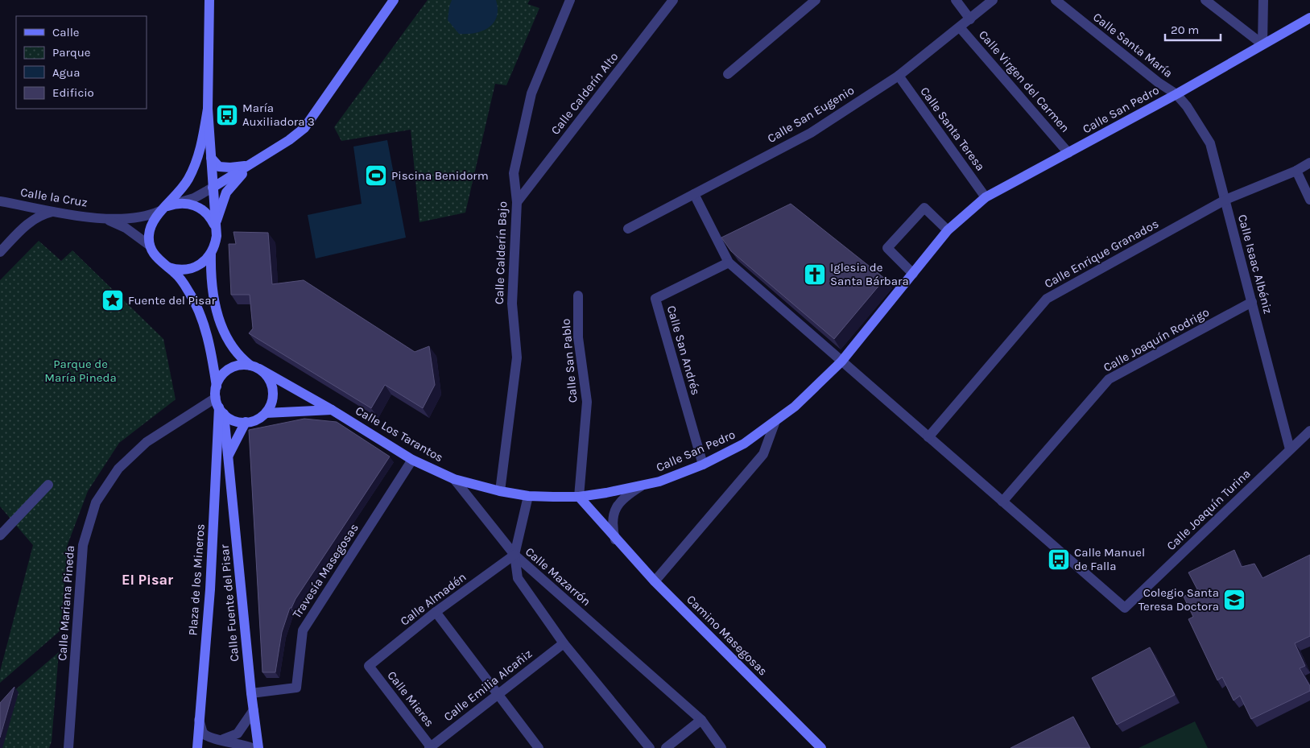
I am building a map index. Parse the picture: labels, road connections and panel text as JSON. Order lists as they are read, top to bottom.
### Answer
{
  "streets": {
    "street": [
      "Calle Santa María",
      "Calle Virgen del Carmen",
      "Calle Calderín Alto",
      "Calle San Pedro",
      "Calle San Eugenio",
      "Calle Santa Teresa",
      "Calle la Cruz",
      "Calle Calderín Bajo",
      "Calle Enrique Granados",
      "Calle Isaac Albéniz",
      "Calle Joaquín Rodrigo",
      "Calle San Andrés",
      "Calle San Pablo",
      "Calle Los Tarantos",
      "Calle Joaquín Turina",
      "Travesía Masegosas",
      "Calle Mazarrón",
      "Plaza de los Mineros",
      "Calle Almadén",
      "Calle Mariana Pineda",
      "Calle Fuente del Pisar",
      "Camino Masegosas",
      "Calle Emilia Alcañiz",
      "Calle Mieres"
    ]
  },
  "crossings": [
    ["Calle Santa María", "Calle San Pedro"],
    ["Calle Santa María", "Calle Isaac Albéniz"],
    ["Calle Virgen del Carmen", "Calle San Pedro"],
    ["Calle Virgen del Carmen", "Calle San Eugenio"],
    ["Calle Calderín Alto", "Calle Calderín Bajo"],
    ["Calle San Pedro", "Calle Santa Teresa"],
    ["Calle San Pedro", "Calle Calderín Bajo"],
    ["Calle San Pedro", "Calle Isaac Albéniz"],
    ["Calle San Pedro", "Calle San Andrés"],
    ["Calle San Pedro", "Calle San Pablo"],
    ["Calle San Pedro", "Calle Los Tarantos"],
    ["Calle San Pedro", "Camino Masegosas"],
    ["Calle San Eugenio", "Calle Santa Teresa"],
    ["Calle Calderín Bajo", "Calle Los Tarantos"],
    ["Calle Enrique Granados", "Calle Isaac Albéniz"],
    ["Calle Isaac Albéniz", "Calle Joaquín Rodrigo"],
    ["Calle Isaac Albéniz", "Calle Joaquín Turina"],
    ["Calle Joaquín Rodrigo", "Calle Joaquín Turina"],
    ["Calle San Pablo", "Camino Masegosas"],
    ["Calle Los Tarantos", "Travesía Masegosas"],
    ["Calle Los Tarantos", "Calle Mazarrón"],
    ["Calle Los Tarantos", "Plaza de los Mineros"],
    ["Calle Los Tarantos", "Calle Almadén"],
    ["Calle Los Tarantos", "Calle Mariana Pineda"],
    ["Calle Los Tarantos", "Calle Fuente del Pisar"],
    ["Travesía Masegosas", "Calle Fuente del Pisar"],
    ["Calle Mazarrón", "Calle Almadén"],
    ["Calle Mazarrón", "Calle Emilia Alcañiz"],
    ["Plaza de los Mineros", "Calle Mariana Pineda"],
    ["Plaza de los Mineros", "Calle Fuente del Pisar"],
    ["Calle Almadén", "Calle Mieres"],
    ["Calle Mariana Pineda", "Calle Fuente del Pisar"],
    ["Calle Emilia Alcañiz", "Calle Mieres"]
  ],
  "districts": ["El Pisar"],
  "parks": ["Parque de María Pineda"],
  "places": {
    "bus stop": ["María Auxiliadora 3", "Calle Manuel de Falla"],
    "sports": ["Piscina Benidorm"],
    "church": ["Iglesia de Santa Bárbara"],
    "place": ["Fuente del Pisar"],
    "school or university": ["Colegio Santa Teresa Doctora"]
  },
  "legend": [
    "Calle",
    "Parque",
    "Agua",
    "Edificio"
  ],
  "scale_bar": "20 m"
}
